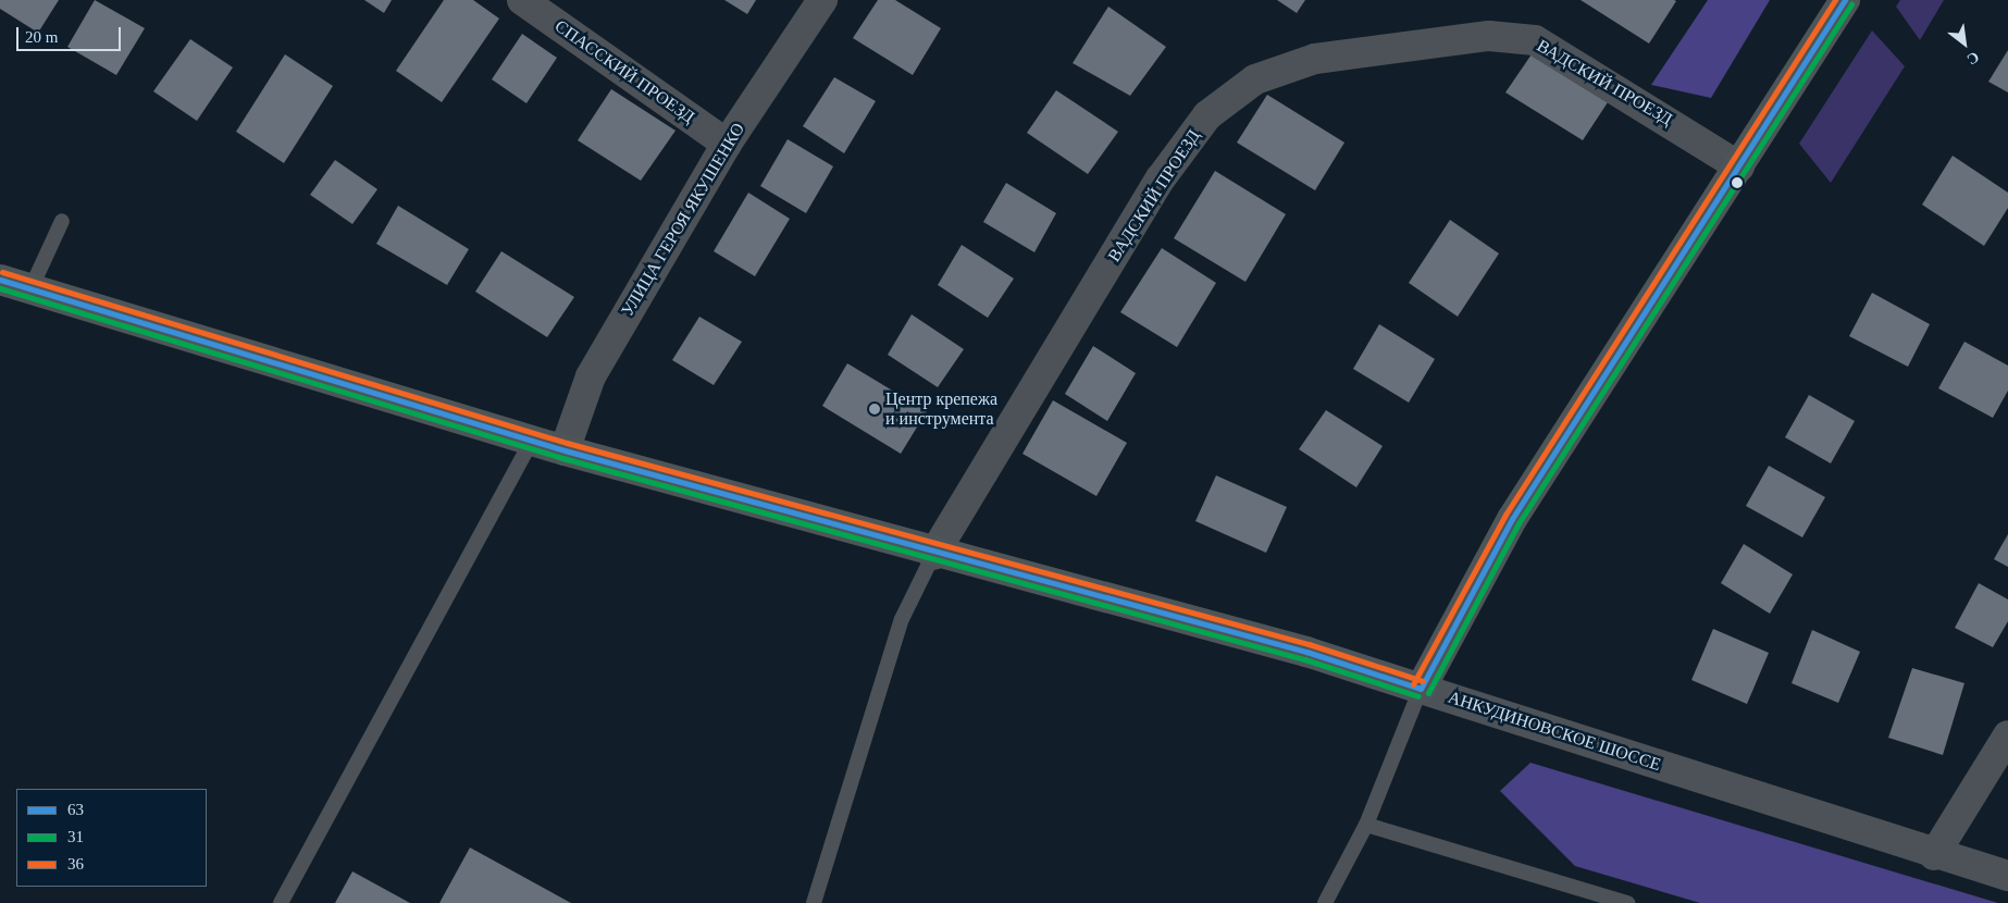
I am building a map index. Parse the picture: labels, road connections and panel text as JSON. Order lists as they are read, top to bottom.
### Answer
{
  "streets": {
    "main road": ["АНКУДИНОВСКОЕ ШОССЕ"],
    "street": ["СПАССКИЙ ПРОЕЗД", "ВАДСКИЙ ПРОЕЗД", "УЛИЦА ГЕРОЯ ЯКУШЕНКО"]
  },
  "crossings": [
    ["СПАССКИЙ ПРОЕЗД", "УЛИЦА ГЕРОЯ ЯКУШЕНКО"],
    ["ВАДСКИЙ ПРОЕЗД", "АНКУДИНОВСКОЕ ШОССЕ"],
    ["УЛИЦА ГЕРОЯ ЯКУШЕНКО", "АНКУДИНОВСКОЕ ШОССЕ"]
  ],
  "places": ["Центр крепежа и инструмента"],
  "lines": ["transit line 63", "transit line 36", "transit line 31"],
  "legend": ["63", "31", "36"],
  "scale_bar": "20 m",
  "north": "bottom right"
}
